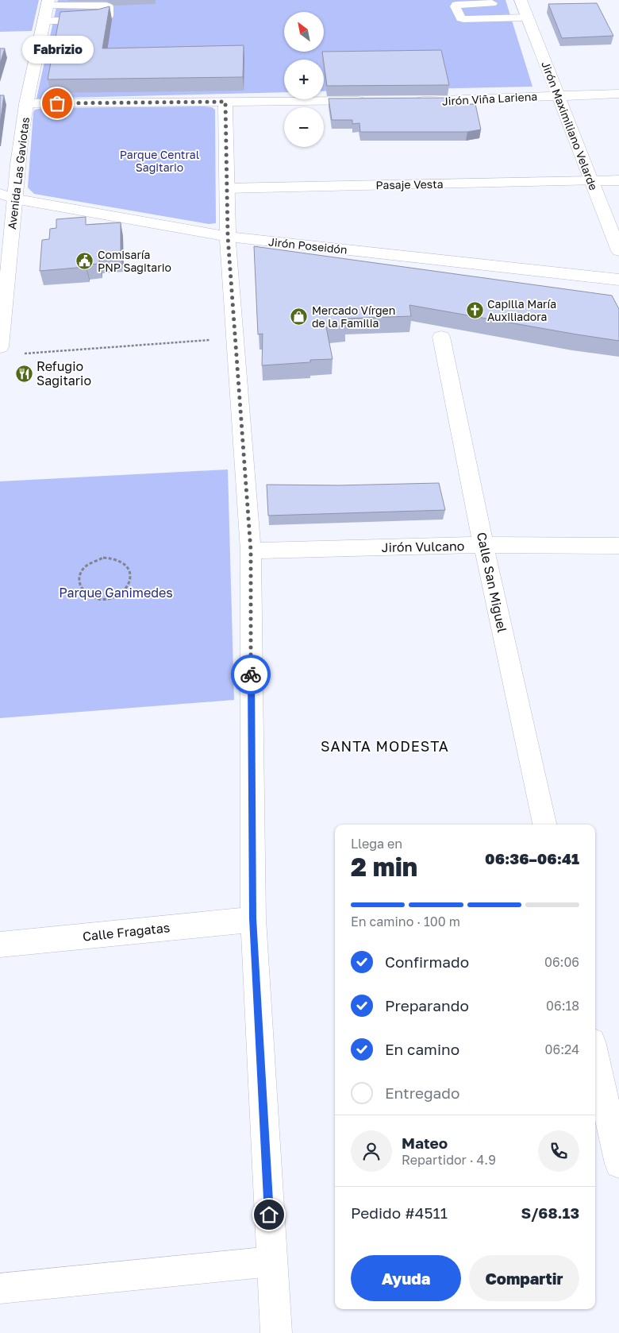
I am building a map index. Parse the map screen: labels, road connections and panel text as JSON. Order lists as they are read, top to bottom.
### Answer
{
  "streets": {
    "street": [
      "Jirón Viña Lariena",
      "Jirón Maximiliano Velarde",
      "Avenida Las Gaviotas",
      "Pasaje Vesta",
      "Jirón Poseidón",
      "Jirón Vulcano",
      "Calle San Miguel",
      "Calle Fragatas"
    ]
  },
  "crossings": [
    ["Jirón Viña Lariena", "Jirón Maximiliano Velarde"],
    ["Jirón Maximiliano Velarde", "Pasaje Vesta"],
    ["Avenida Las Gaviotas", "Jirón Poseidón"],
    ["Jirón Vulcano", "Calle San Miguel"]
  ],
  "districts": ["SANTA MODESTA"],
  "parks": ["Parque Central Sagitario", "Parque Ganimedes"],
  "places": {
    "other": ["Fabrizio"],
    "public building": ["Comisaría PNP Sagitario"],
    "church": ["Capilla María Auxiliadora"],
    "shop": ["Mercado Vírgen de la Familia"],
    "restaurant": ["Refugio Sagitario"]
  },
  "north": "top left",
  "page": {
    "map_buttons": ["+", "−"],
    "bubble": "Fabrizio",
    "heading": ["2 min", "Llega en", "06:36–06:41"],
    "panel": [
      "Mateo",
      "Repartidor · 4.9",
      "Pedido #4511",
      "S/68.13"
    ],
    "bar": "En camino · 100 m",
    "list": [
      ["Confirmado", "06:06"],
      ["Preparando", "06:18"],
      ["En camino", "06:24"],
      "Entregado"
    ],
    "buttons": ["Ayuda", "Compartir"]
  }
}
